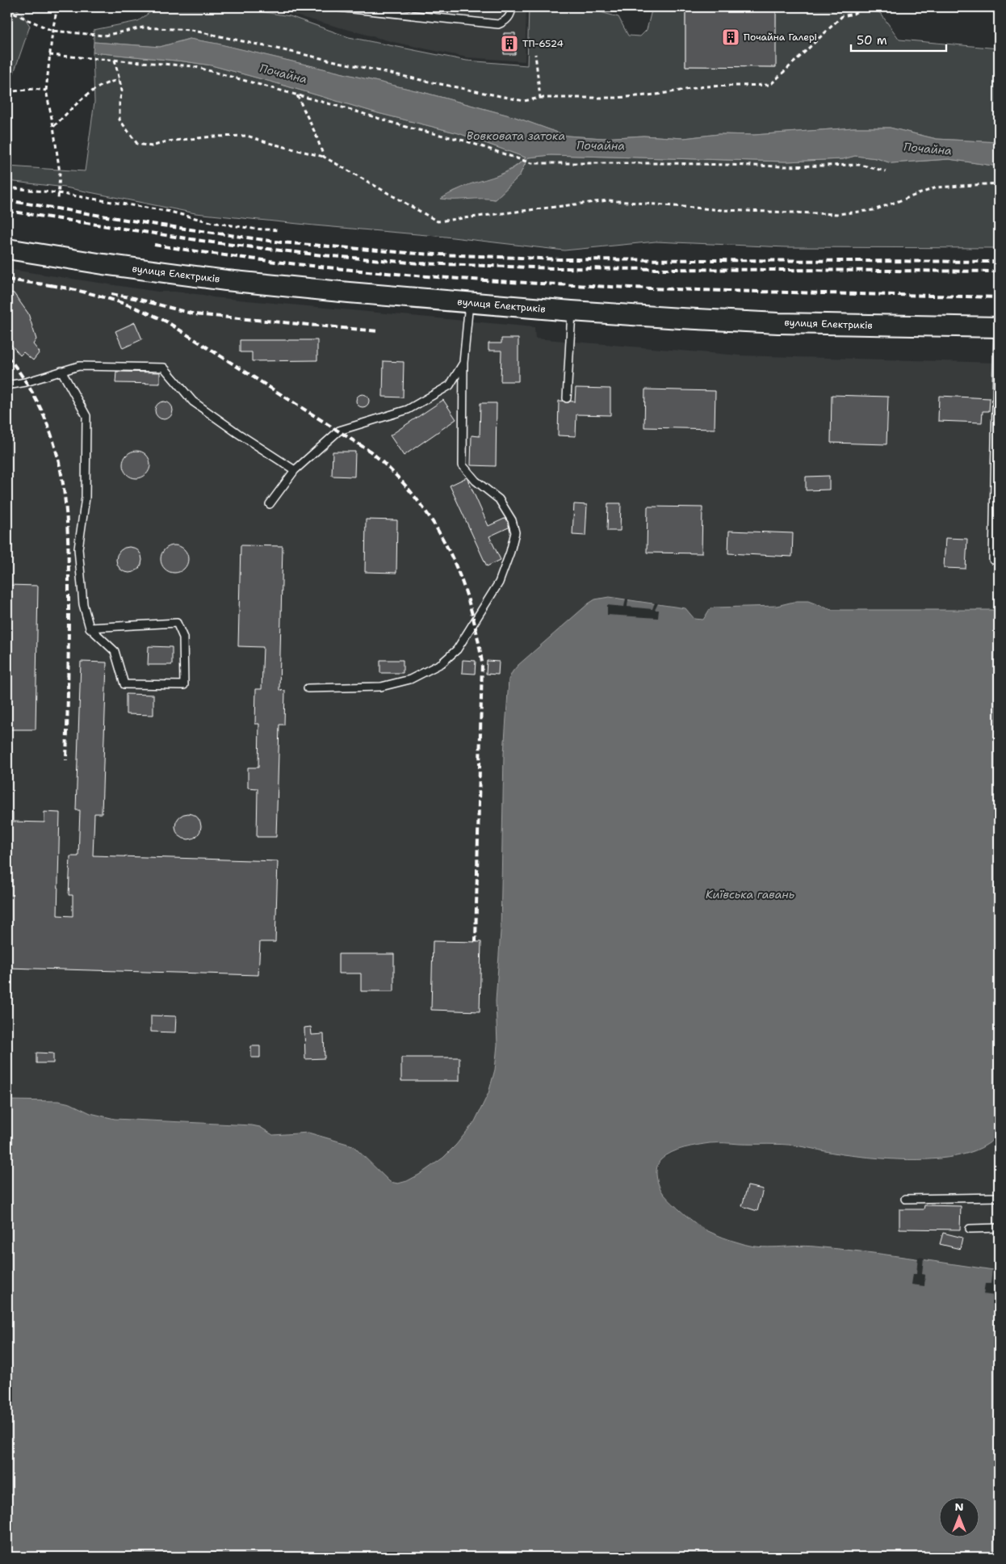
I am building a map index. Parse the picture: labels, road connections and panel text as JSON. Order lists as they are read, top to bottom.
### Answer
{
  "streets": {
    "street": ["вулиця Електриків"]
  },
  "water": ["Почайна", "Вовковата затока", "Київська гавань"],
  "places": {
    "building": ["Почайна Галері", "ТП-6524"]
  },
  "scale_bar": "50 m",
  "north": "top"
}
